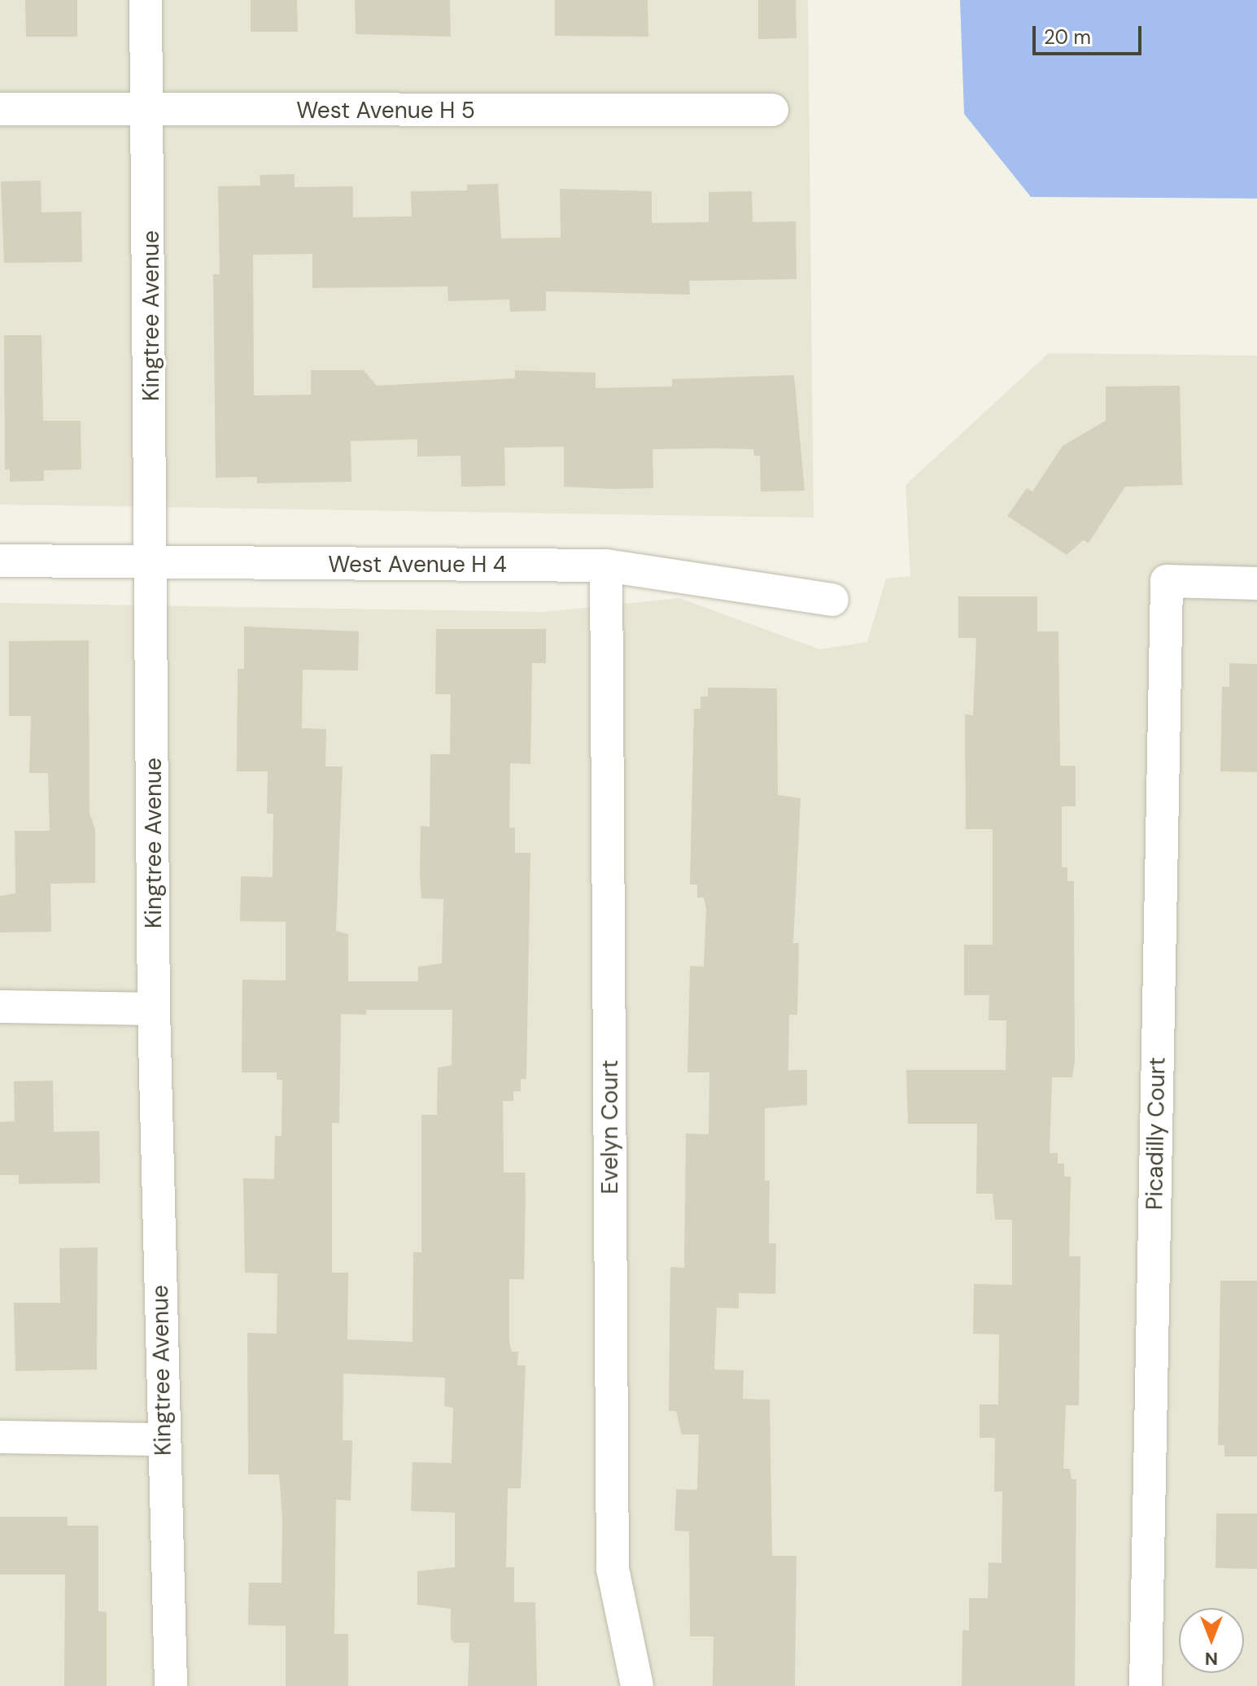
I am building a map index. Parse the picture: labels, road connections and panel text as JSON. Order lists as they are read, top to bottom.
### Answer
{
  "streets": {
    "street": [
      "West Avenue H 5",
      "Kingtree Avenue",
      "West Avenue H 4",
      "Evelyn Court",
      "Picadilly Court"
    ]
  },
  "crossings": [
    ["West Avenue H 5", "Kingtree Avenue"],
    ["Kingtree Avenue", "West Avenue H 4"],
    ["West Avenue H 4", "Evelyn Court"]
  ],
  "scale_bar": "20 m",
  "north": "bottom"
}
